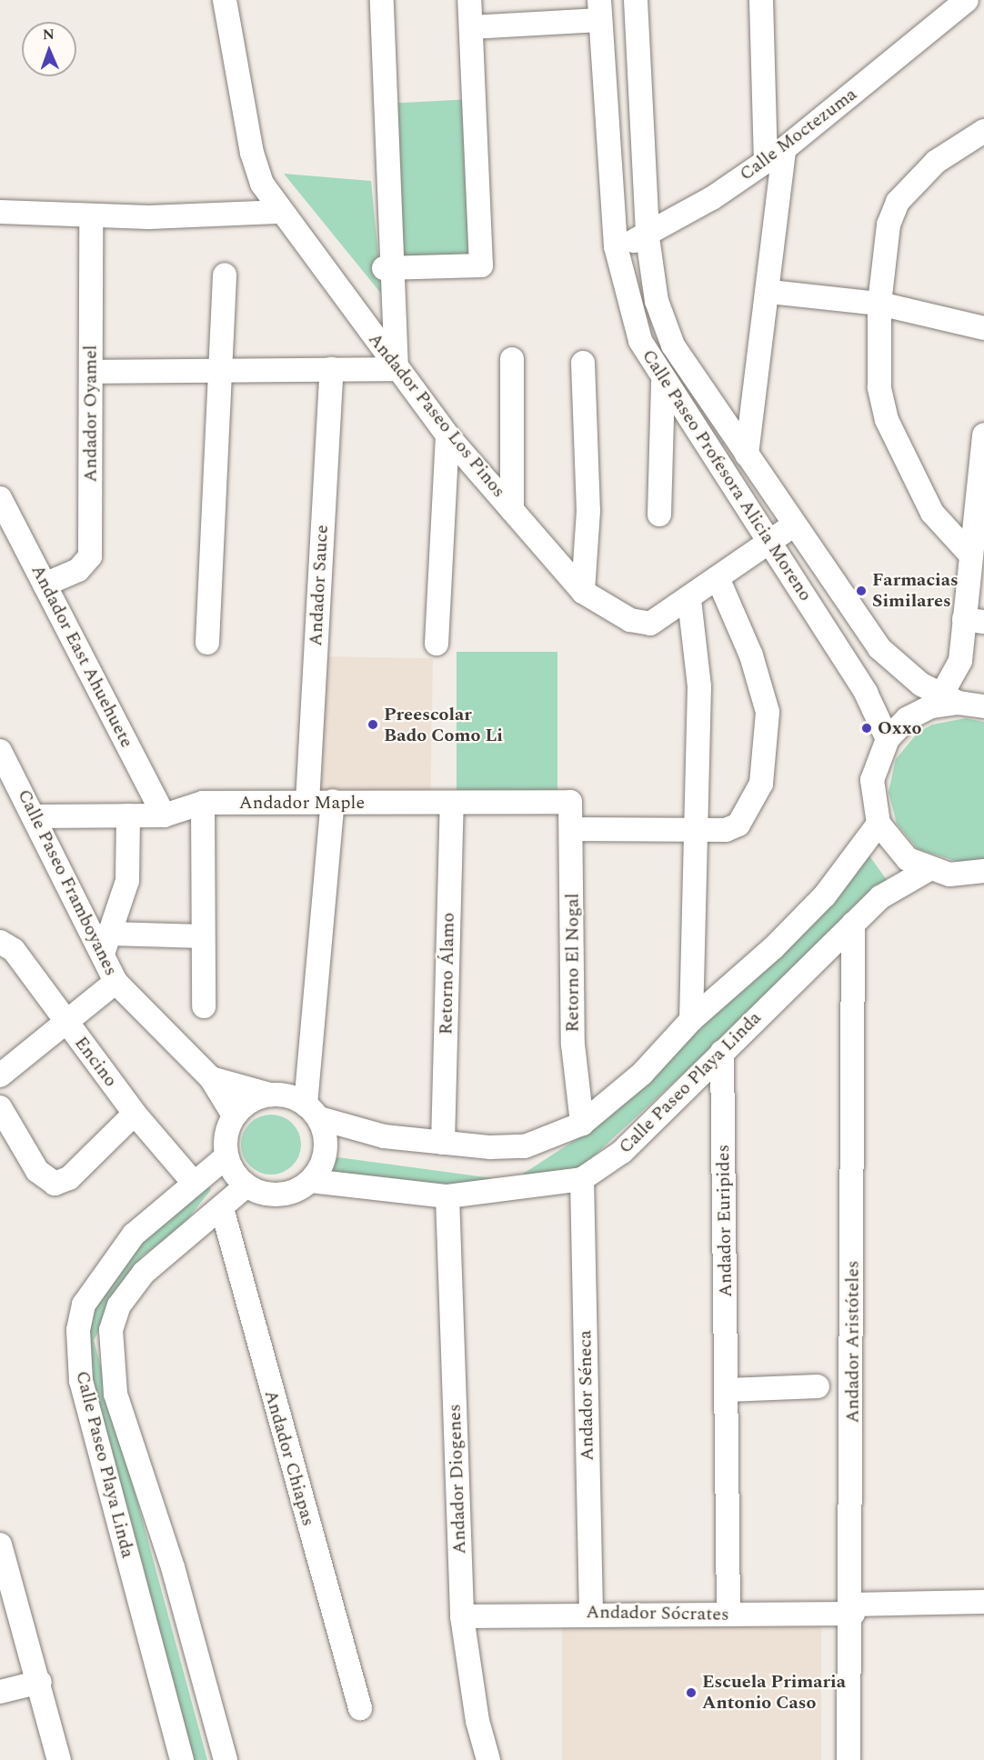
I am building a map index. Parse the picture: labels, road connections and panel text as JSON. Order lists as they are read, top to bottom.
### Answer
{
  "streets": {
    "street": [
      "Calle Moctezuma",
      "Andador Oyamel",
      "Andador Paseo Los Pinos",
      "Calle Paseo Profesora Alicia Moreno",
      "Andador Sauce",
      "Andador East Ahuehuete",
      "Andador Maple",
      "Calle Paseo Framboyanes",
      "Retorno El Nogal",
      "Retorno Álamo",
      "Encino",
      "Calle Paseo Playa Linda",
      "Andador Euripides",
      "Andador Aristóteles",
      "Andador Séneca",
      "Andador Chiapas",
      "Andador Diogenes",
      "Andador Sócrates"
    ]
  },
  "crossings": [
    ["Calle Moctezuma", "Calle Paseo Profesora Alicia Moreno"],
    ["Andador Oyamel", "Andador East Ahuehuete"],
    ["Andador Paseo Los Pinos", "Calle Paseo Profesora Alicia Moreno"],
    ["Andador Sauce", "Andador Maple"],
    ["Andador East Ahuehuete", "Andador Maple"],
    ["Andador Maple", "Calle Paseo Framboyanes"],
    ["Andador Maple", "Retorno El Nogal"],
    ["Andador Maple", "Retorno Álamo"],
    ["Calle Paseo Framboyanes", "Calle Paseo Playa Linda"],
    ["Encino", "Calle Paseo Playa Linda"],
    ["Calle Paseo Playa Linda", "Andador Euripides"],
    ["Calle Paseo Playa Linda", "Andador Aristóteles"],
    ["Calle Paseo Playa Linda", "Andador Séneca"],
    ["Calle Paseo Playa Linda", "Andador Chiapas"],
    ["Calle Paseo Playa Linda", "Andador Diogenes"],
    ["Andador Euripides", "Andador Sócrates"],
    ["Andador Aristóteles", "Andador Sócrates"],
    ["Andador Séneca", "Andador Sócrates"],
    ["Andador Diogenes", "Andador Sócrates"]
  ],
  "places": [
    "Farmacias Similares",
    "Preescolar Bado Como Li",
    "Oxxo",
    "Escuela Primaria Antonio Caso"
  ],
  "north": "top"
}
